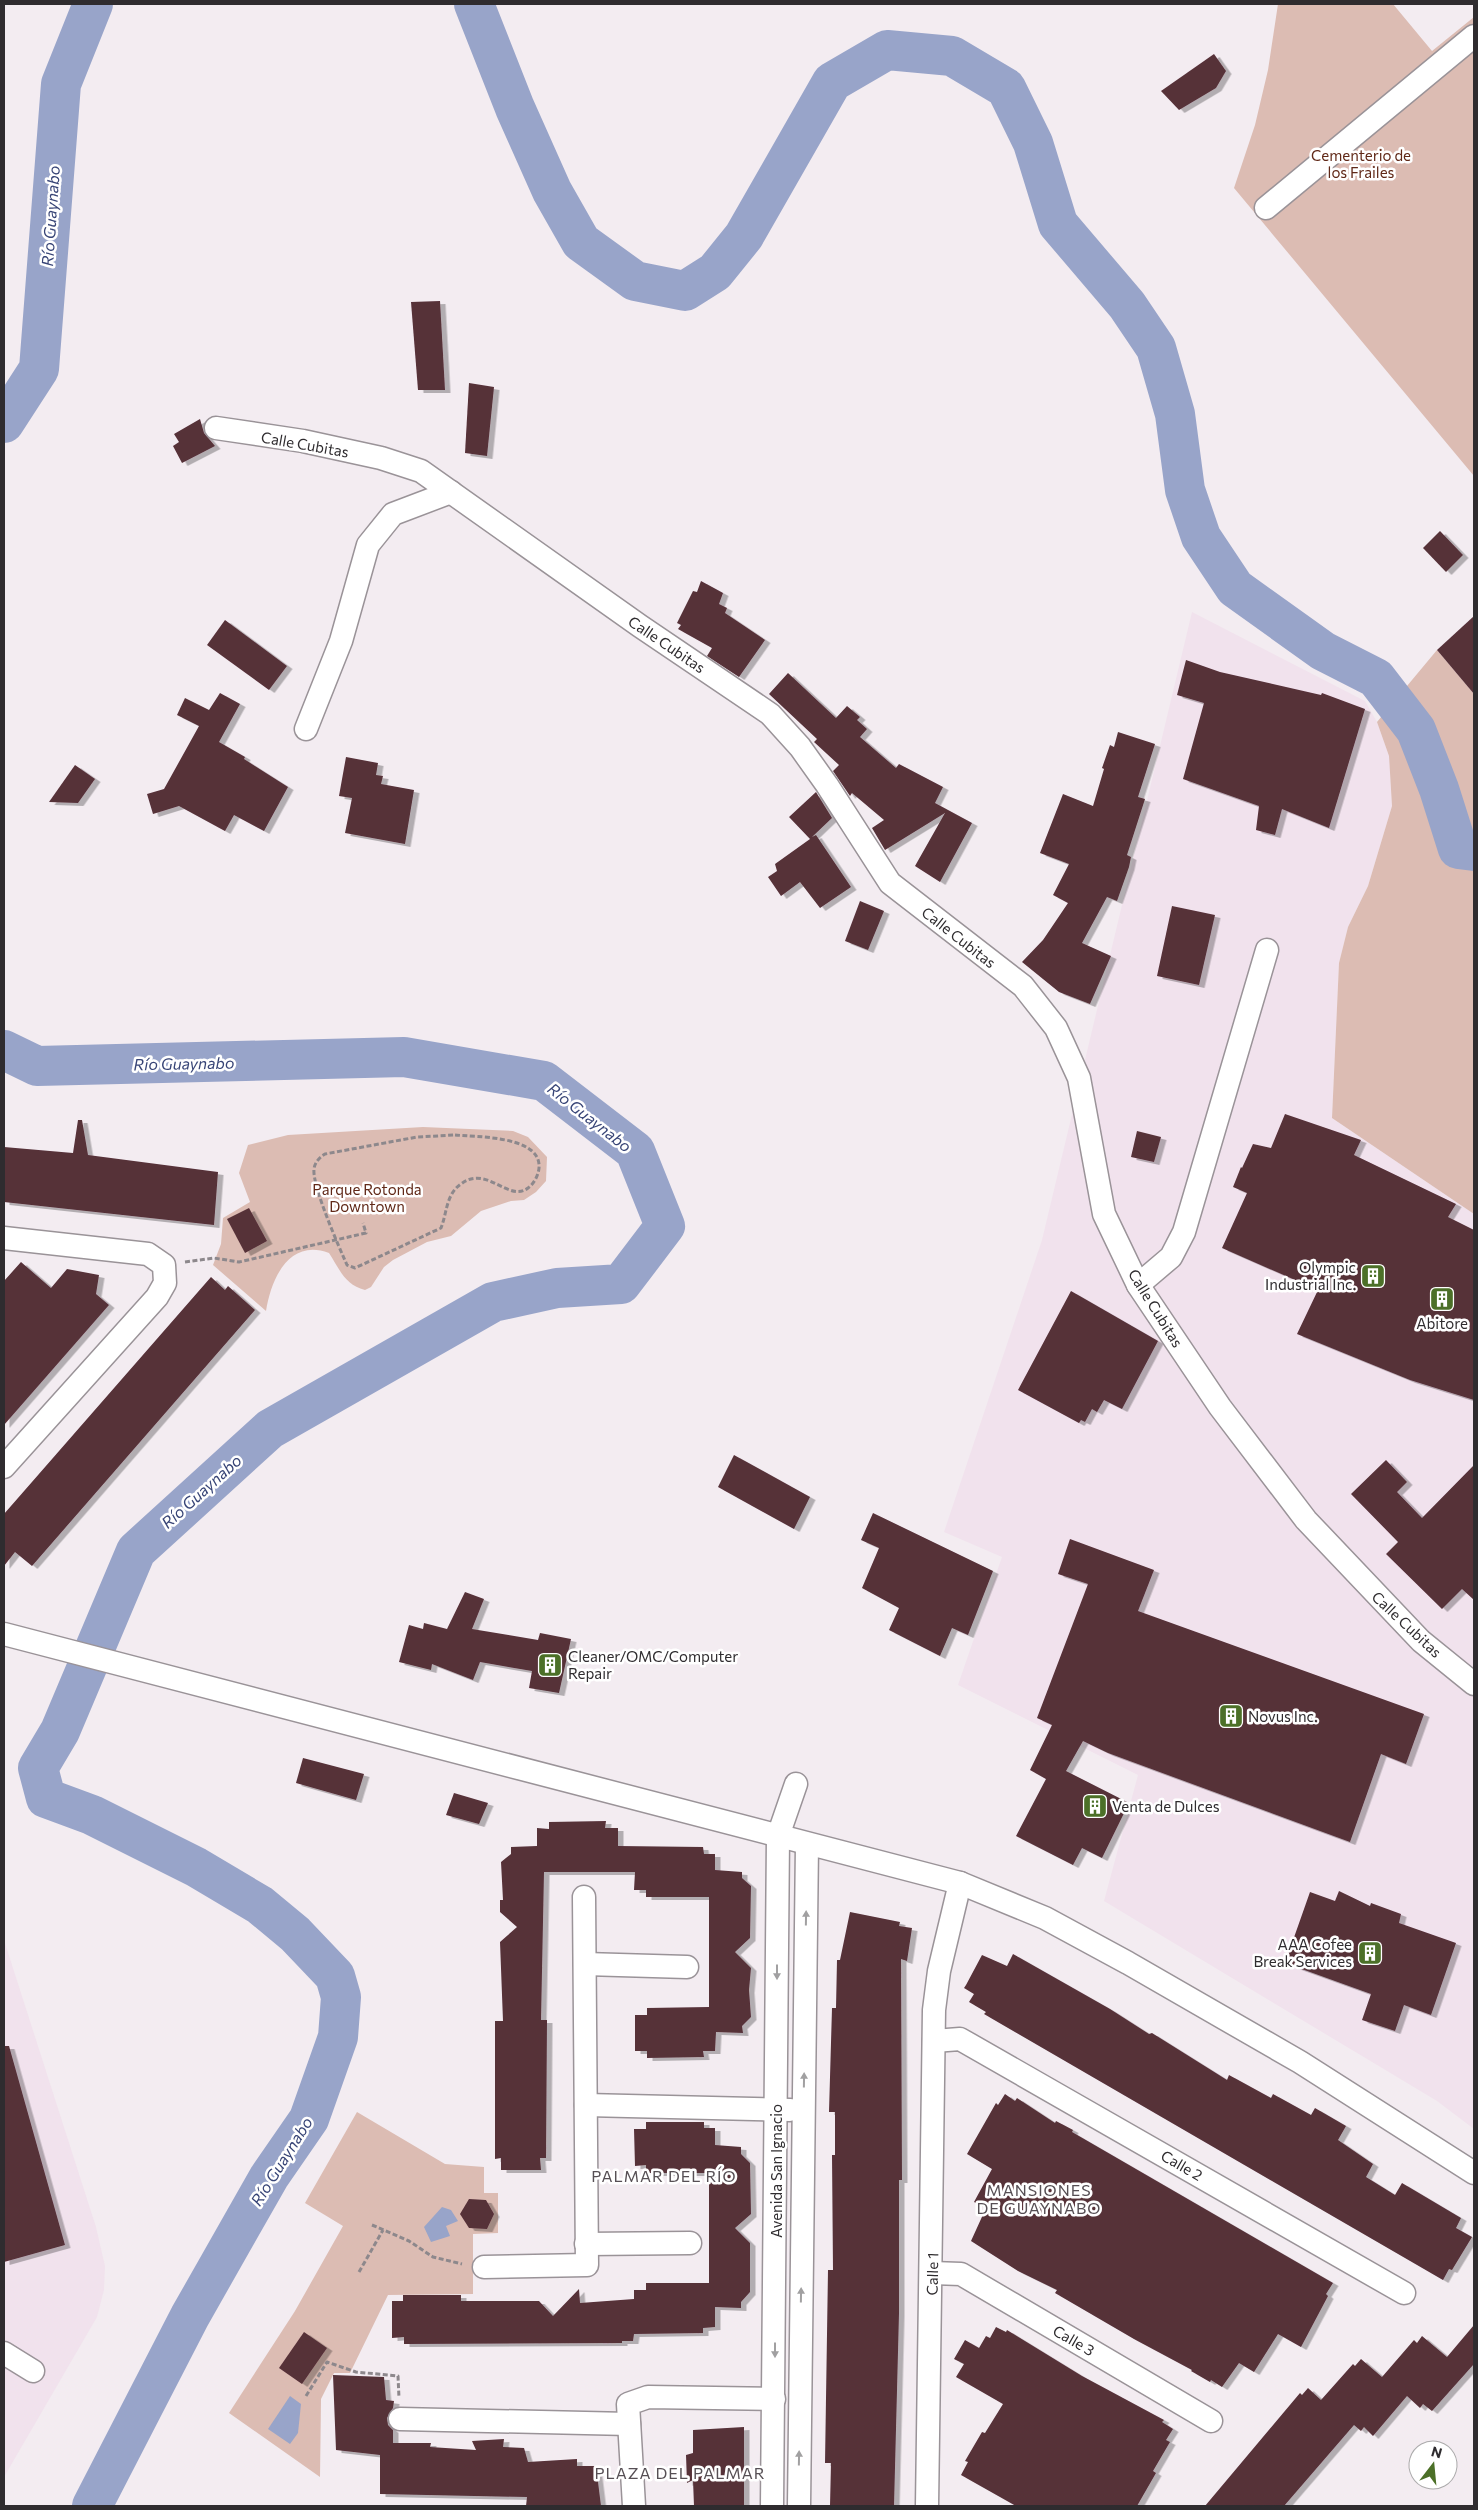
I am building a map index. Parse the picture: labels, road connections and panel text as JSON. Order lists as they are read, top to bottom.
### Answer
{
  "streets": {
    "street": [
      "Calle Cubitas",
      "Calle 2",
      "Avenida San Ignacio",
      "Calle 1",
      "Calle 3"
    ]
  },
  "crossings": [
    ["Calle 2", "Calle 1"],
    ["Calle 1", "Calle 3"]
  ],
  "districts": ["PALMAR DEL RÍO", "MANSIONES DE GUAYNABO", "PLAZA DEL PALMAR"],
  "water": ["Río Guaynabo"],
  "parks": ["Cementerio de los Frailes", "Parque Rotonda Downtown"],
  "places": {
    "building": [
      "Olympic Industrial Inc.",
      "Abitore",
      "Cleaner/OMC/Computer Repair",
      "Novus Inc.",
      "Venta de Dulces",
      "AAA Cofee Break Services"
    ]
  },
  "north": "top"
}
